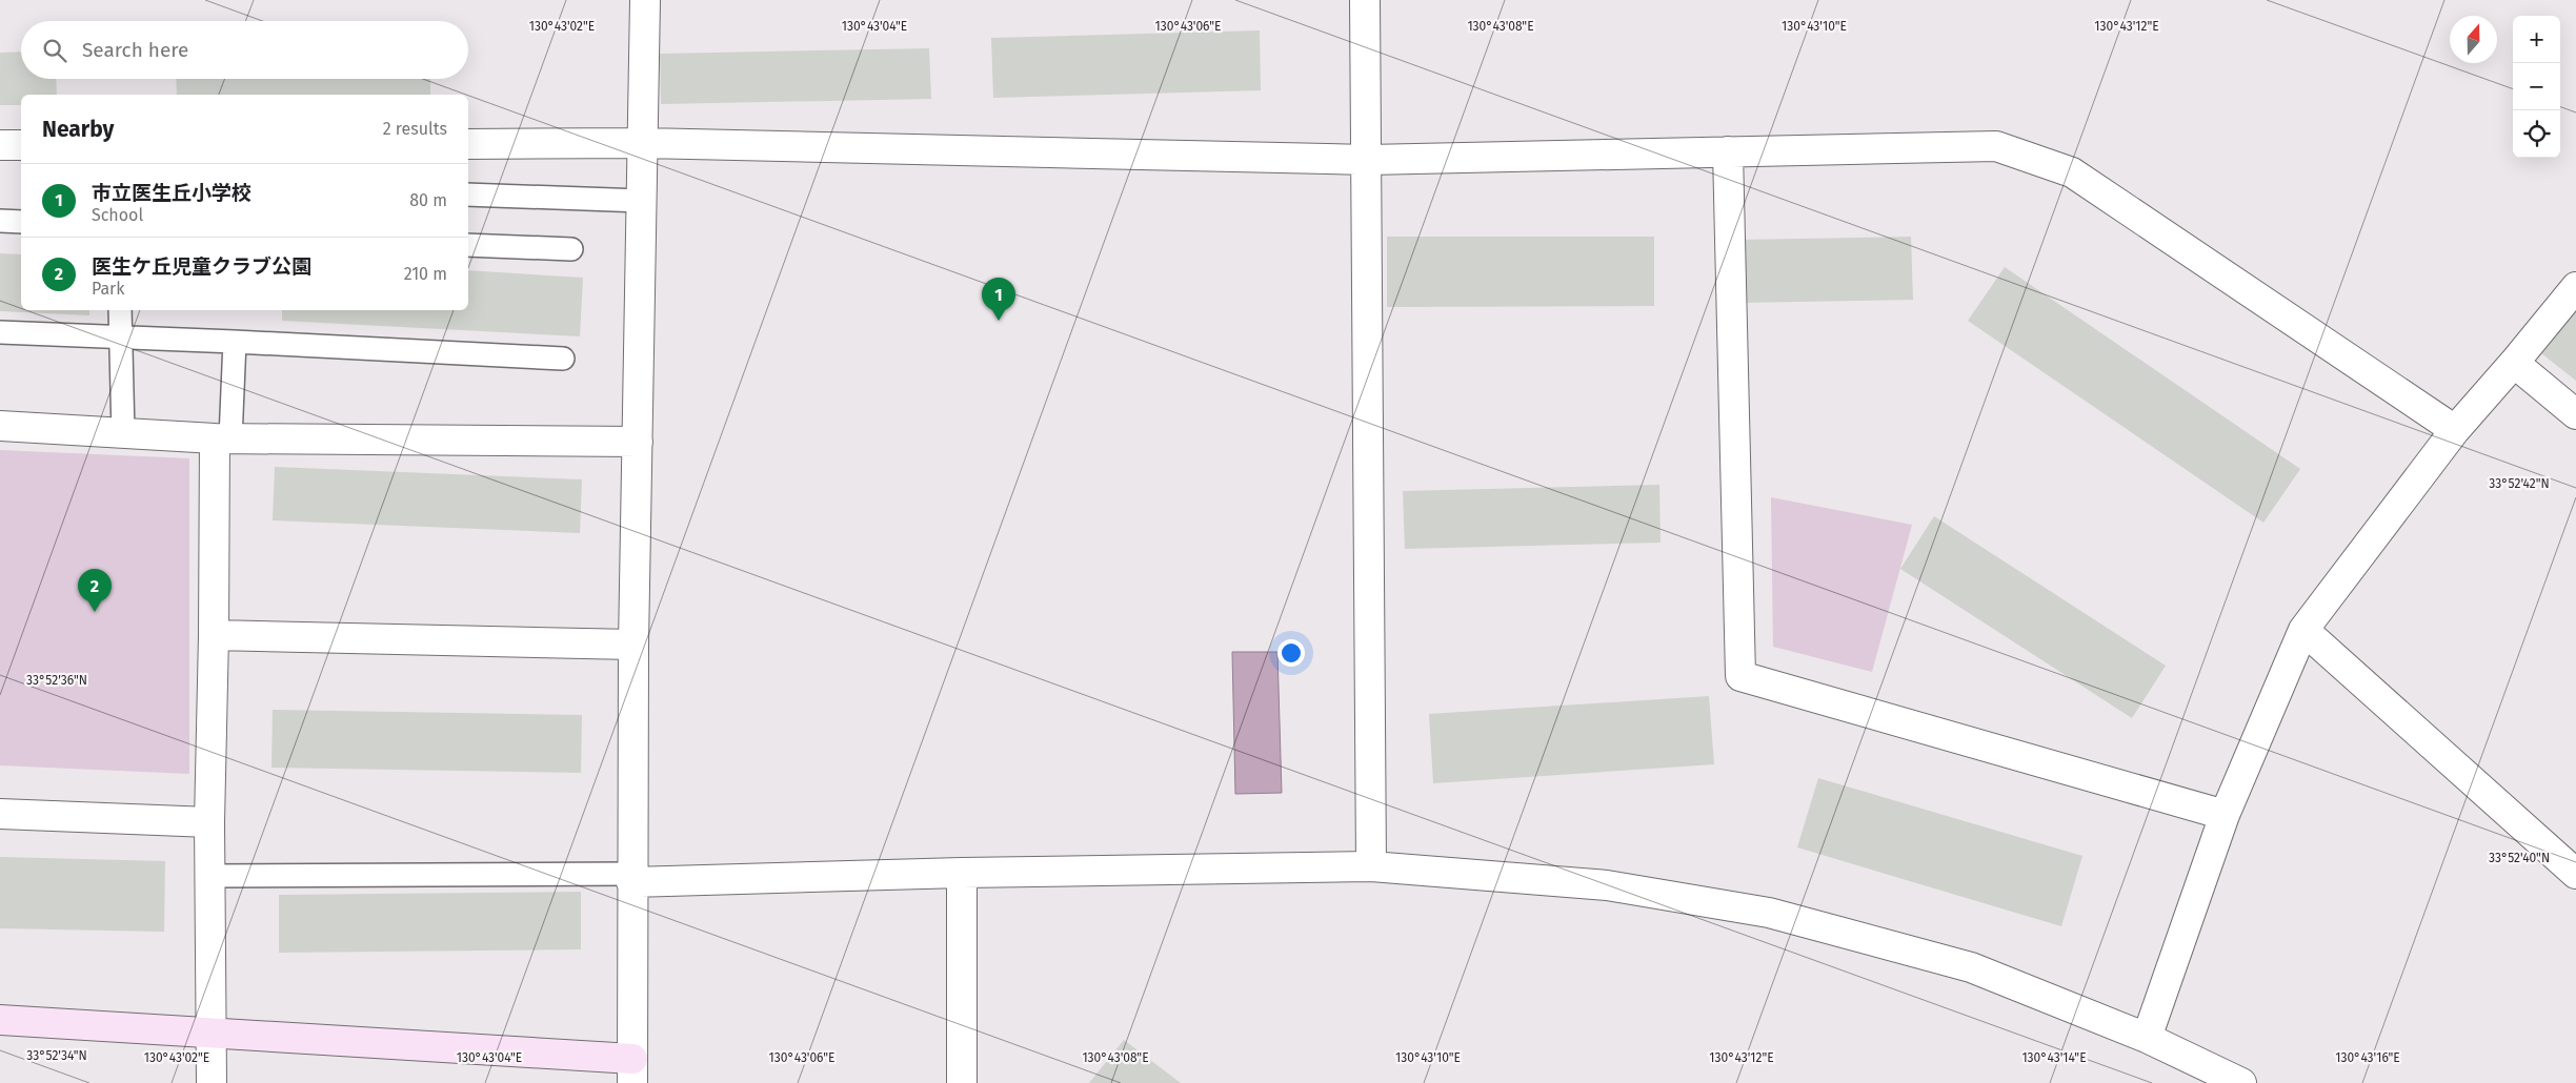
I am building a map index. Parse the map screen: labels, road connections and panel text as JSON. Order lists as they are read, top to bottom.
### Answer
{
  "north": "top",
  "page": {
    "map_buttons": ["+", "−"],
    "search": "Search here",
    "heading": ["Nearby", "2 results"],
    "list": [
      {
        "mark": "1",
        "name": "市立医生丘小学校",
        "note": "School",
        "value": "80 m"
      },
      {
        "mark": "2",
        "name": "医生ケ丘児童クラブ公園",
        "note": "Park",
        "value": "210 m"
      }
    ],
    "pins": ["1", "2"]
  },
  "coordinates": [
    "130°43'02\"E",
    "130°43'04\"E",
    "130°43'06\"E",
    "130°43'08\"E",
    "130°43'10\"E",
    "130°43'12\"E",
    "33°52'42\"N",
    "33°52'36\"N",
    "33°52'40\"N",
    "33°52'34\"N",
    "130°43'14\"E",
    "130°43'16\"E"
  ]
}
